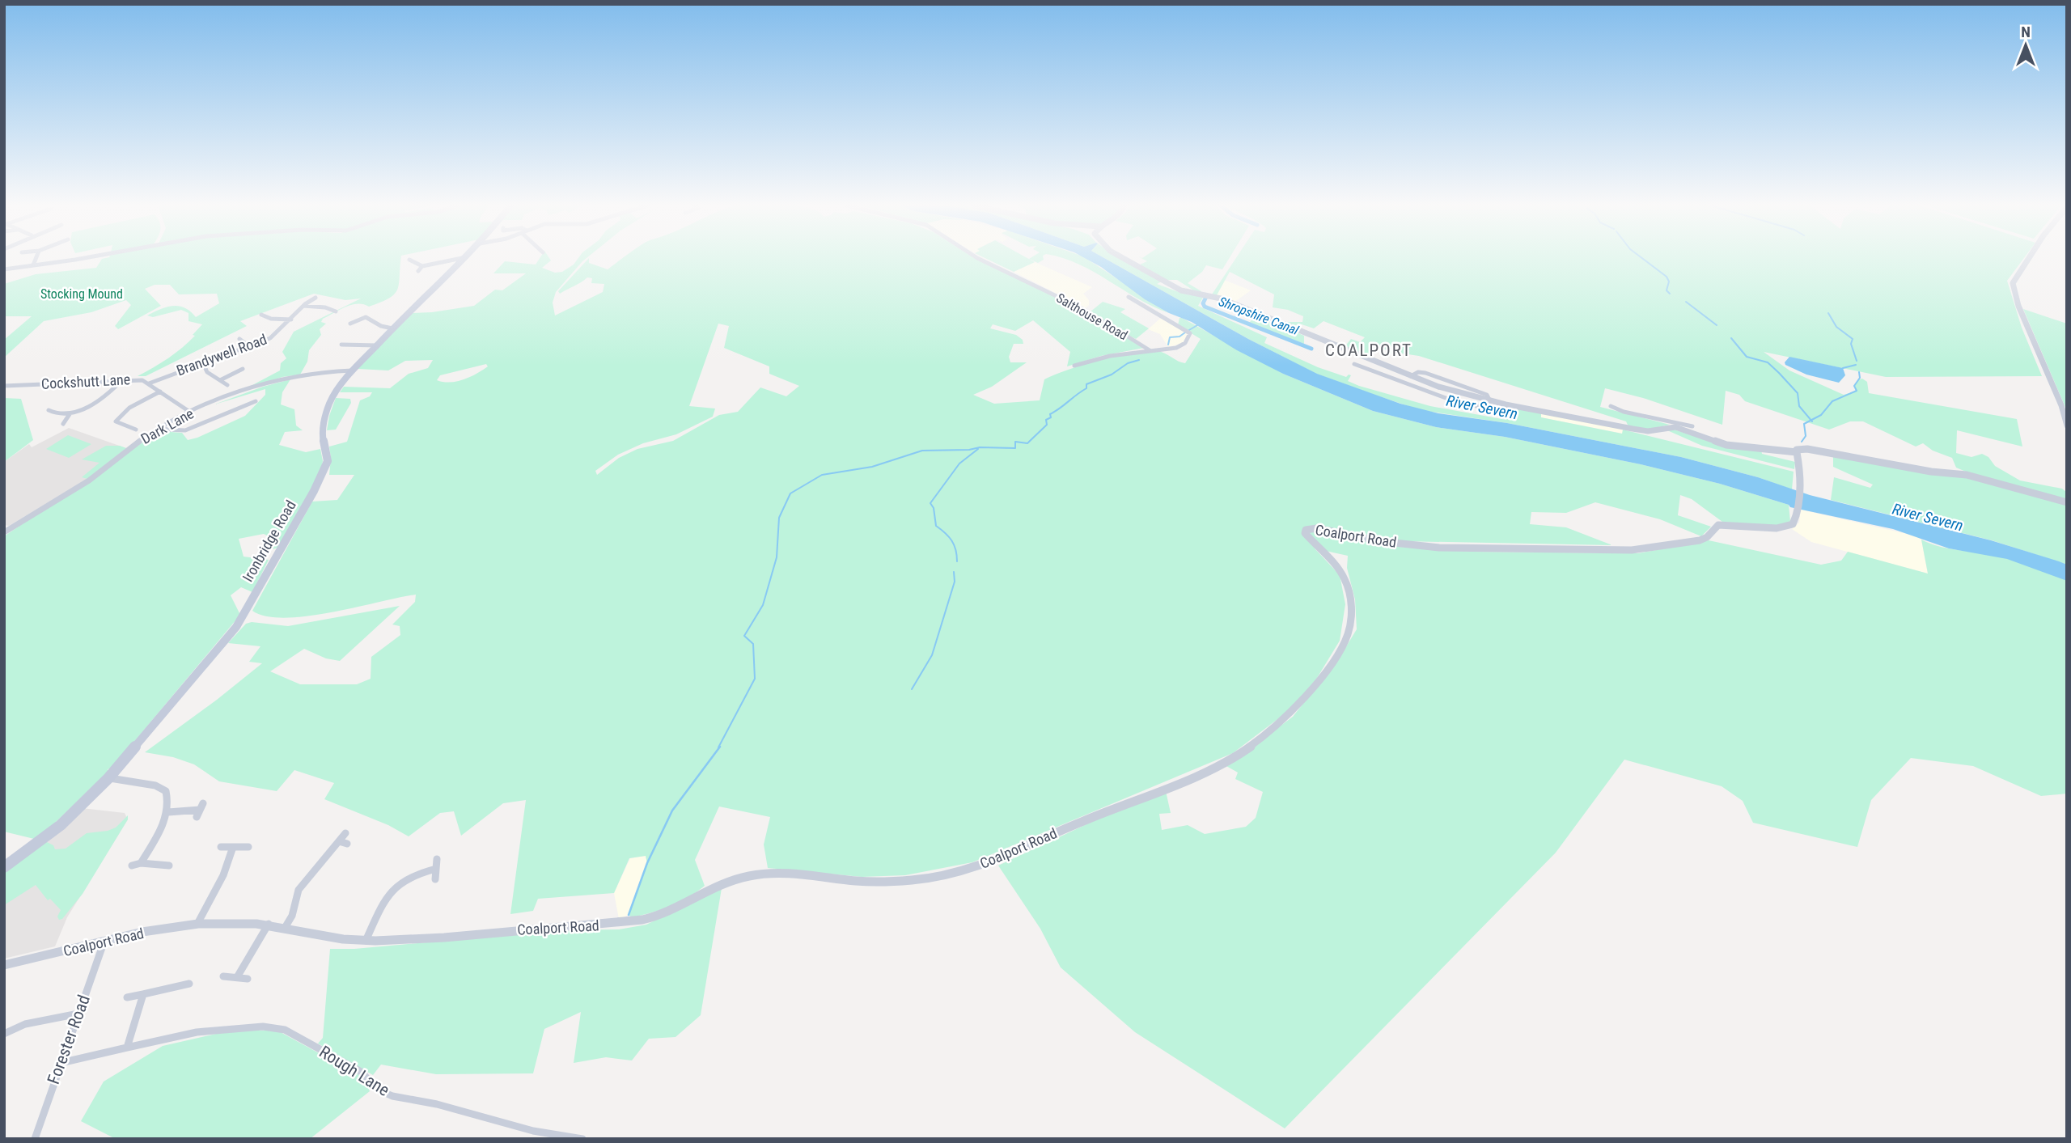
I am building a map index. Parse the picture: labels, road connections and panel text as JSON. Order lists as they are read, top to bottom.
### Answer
{
  "streets": {
    "main road": ["Ironbridge Road"],
    "street": [
      "Salthouse Road",
      "Brandywell Road",
      "Cockshutt Lane",
      "Dark Lane",
      "Coalport Road",
      "Forester Road",
      "Rough Lane"
    ]
  },
  "crossings": [
    ["Brandywell Road", "Cockshutt Lane"],
    ["Cockshutt Lane", "Dark Lane"],
    ["Dark Lane", "Ironbridge Road"],
    ["Coalport Road", "Forester Road"],
    ["Forester Road", "Rough Lane"]
  ],
  "districts": ["COALPORT"],
  "water": ["Shropshire Canal", "River Severn"],
  "parks": ["Stocking Mound"],
  "north": "top"
}
